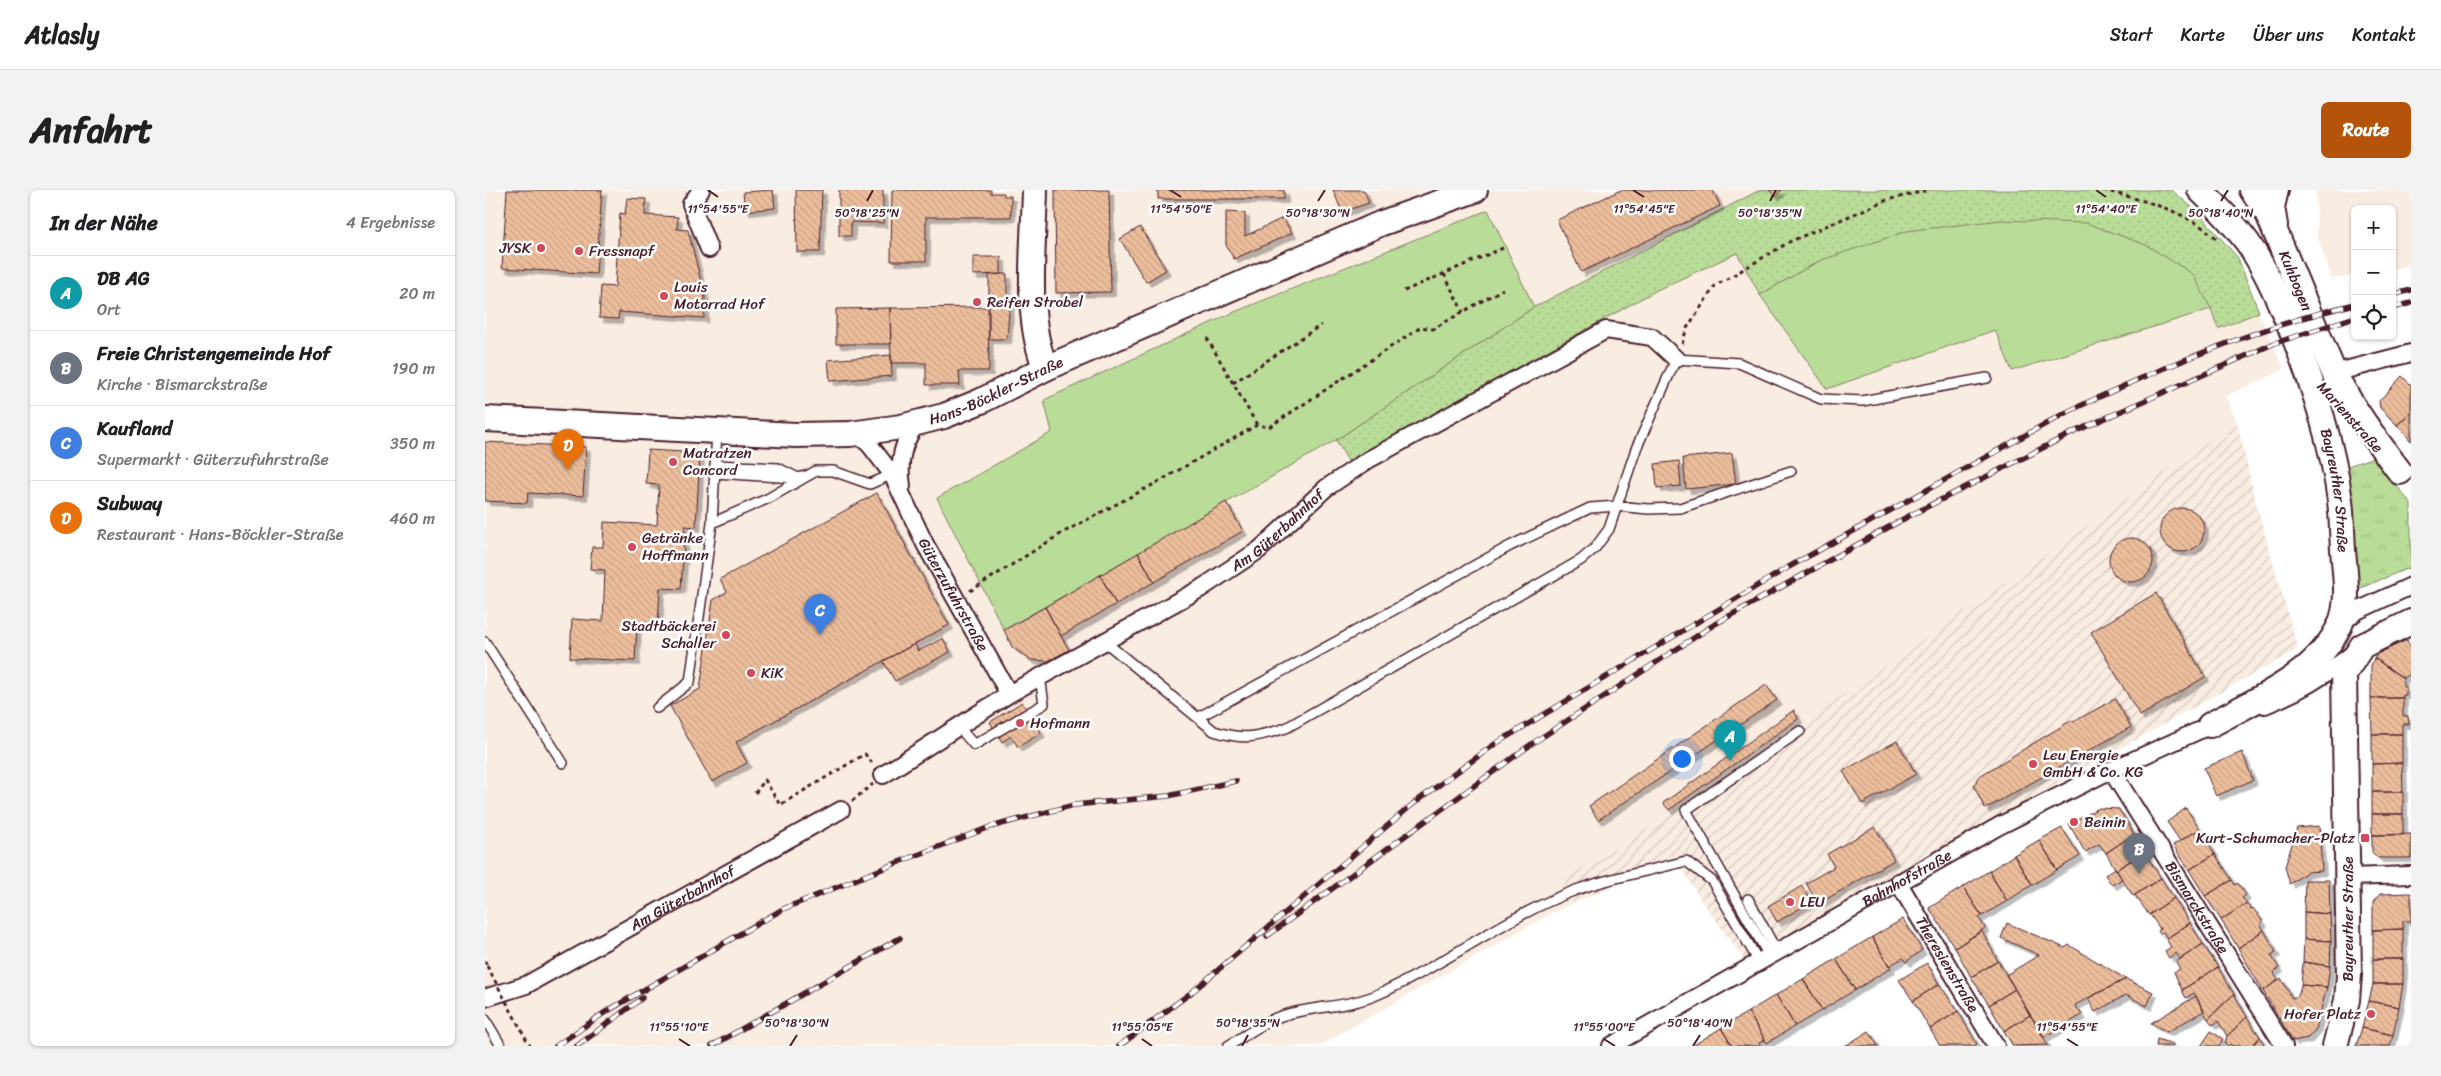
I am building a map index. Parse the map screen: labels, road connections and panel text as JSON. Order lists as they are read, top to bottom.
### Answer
{
  "streets": {
    "main road": [
      "Kuhbogen",
      "Hans-Böckler-Straße",
      "Marienstraße",
      "Bayreuther Straße",
      "Bahnhofstraße"
    ],
    "street": [
      "Am Güterbahnhof",
      "Güterzufuhrstraße",
      "Bismarckstraße",
      "Theresienstraße"
    ]
  },
  "crossings": [
    ["Kuhbogen", "Marienstraße"],
    ["Kuhbogen", "Bayreuther Straße"],
    ["Hans-Böckler-Straße", "Güterzufuhrstraße"],
    ["Marienstraße", "Bayreuther Straße"],
    ["Bayreuther Straße", "Bahnhofstraße"],
    ["Am Güterbahnhof", "Güterzufuhrstraße"],
    ["Bahnhofstraße", "Bismarckstraße"],
    ["Bahnhofstraße", "Theresienstraße"]
  ],
  "places": {
    "other": [
      "JYSK",
      "Fressnapf",
      "Louis Motorrad Hof",
      "Reifen Strobel",
      "Matratzen Concord",
      "Getränke Hoffmann",
      "Stadtbäckerei Schaller",
      "KiK",
      "Hofmann",
      "Leu Energie GmbH & Co. KG",
      "Beinin",
      "LEU",
      "Hofer Platz"
    ],
    "transit": ["Kurt-Schumacher-Platz"]
  },
  "page": {
    "header": "Atlasly",
    "nav": [
      "Start",
      "Karte",
      "Über uns",
      "Kontakt"
    ],
    "title": "Anfahrt",
    "buttons": "Route",
    "heading": ["In der Nähe", "4 Ergebnisse"],
    "map_buttons": ["+", "−"],
    "list": [
      {
        "mark": "A",
        "name": "DB AG",
        "note": "Ort",
        "value": "20 m"
      },
      {
        "mark": "B",
        "name": "Freie Christengemeinde Hof",
        "note": "Kirche · Bismarckstraße",
        "value": "190 m"
      },
      {
        "mark": "C",
        "name": "Kaufland",
        "note": "Supermarkt · Güterzufuhrstraße",
        "value": "350 m"
      },
      {
        "mark": "D",
        "name": "Subway",
        "note": "Restaurant · Hans-Böckler-Straße",
        "value": "460 m"
      }
    ],
    "pins": [
      "D",
      "C",
      "A",
      "B"
    ]
  },
  "coordinates": [
    "11°54'55\"E",
    "11°54'50\"E",
    "11°54'45\"E",
    "11°54'40\"E",
    "50°18'25\"N",
    "50°18'30\"N",
    "50°18'35\"N",
    "50°18'40\"N",
    "11°55'10\"E",
    "11°55'05\"E",
    "11°55'00\"E"
  ]
}
